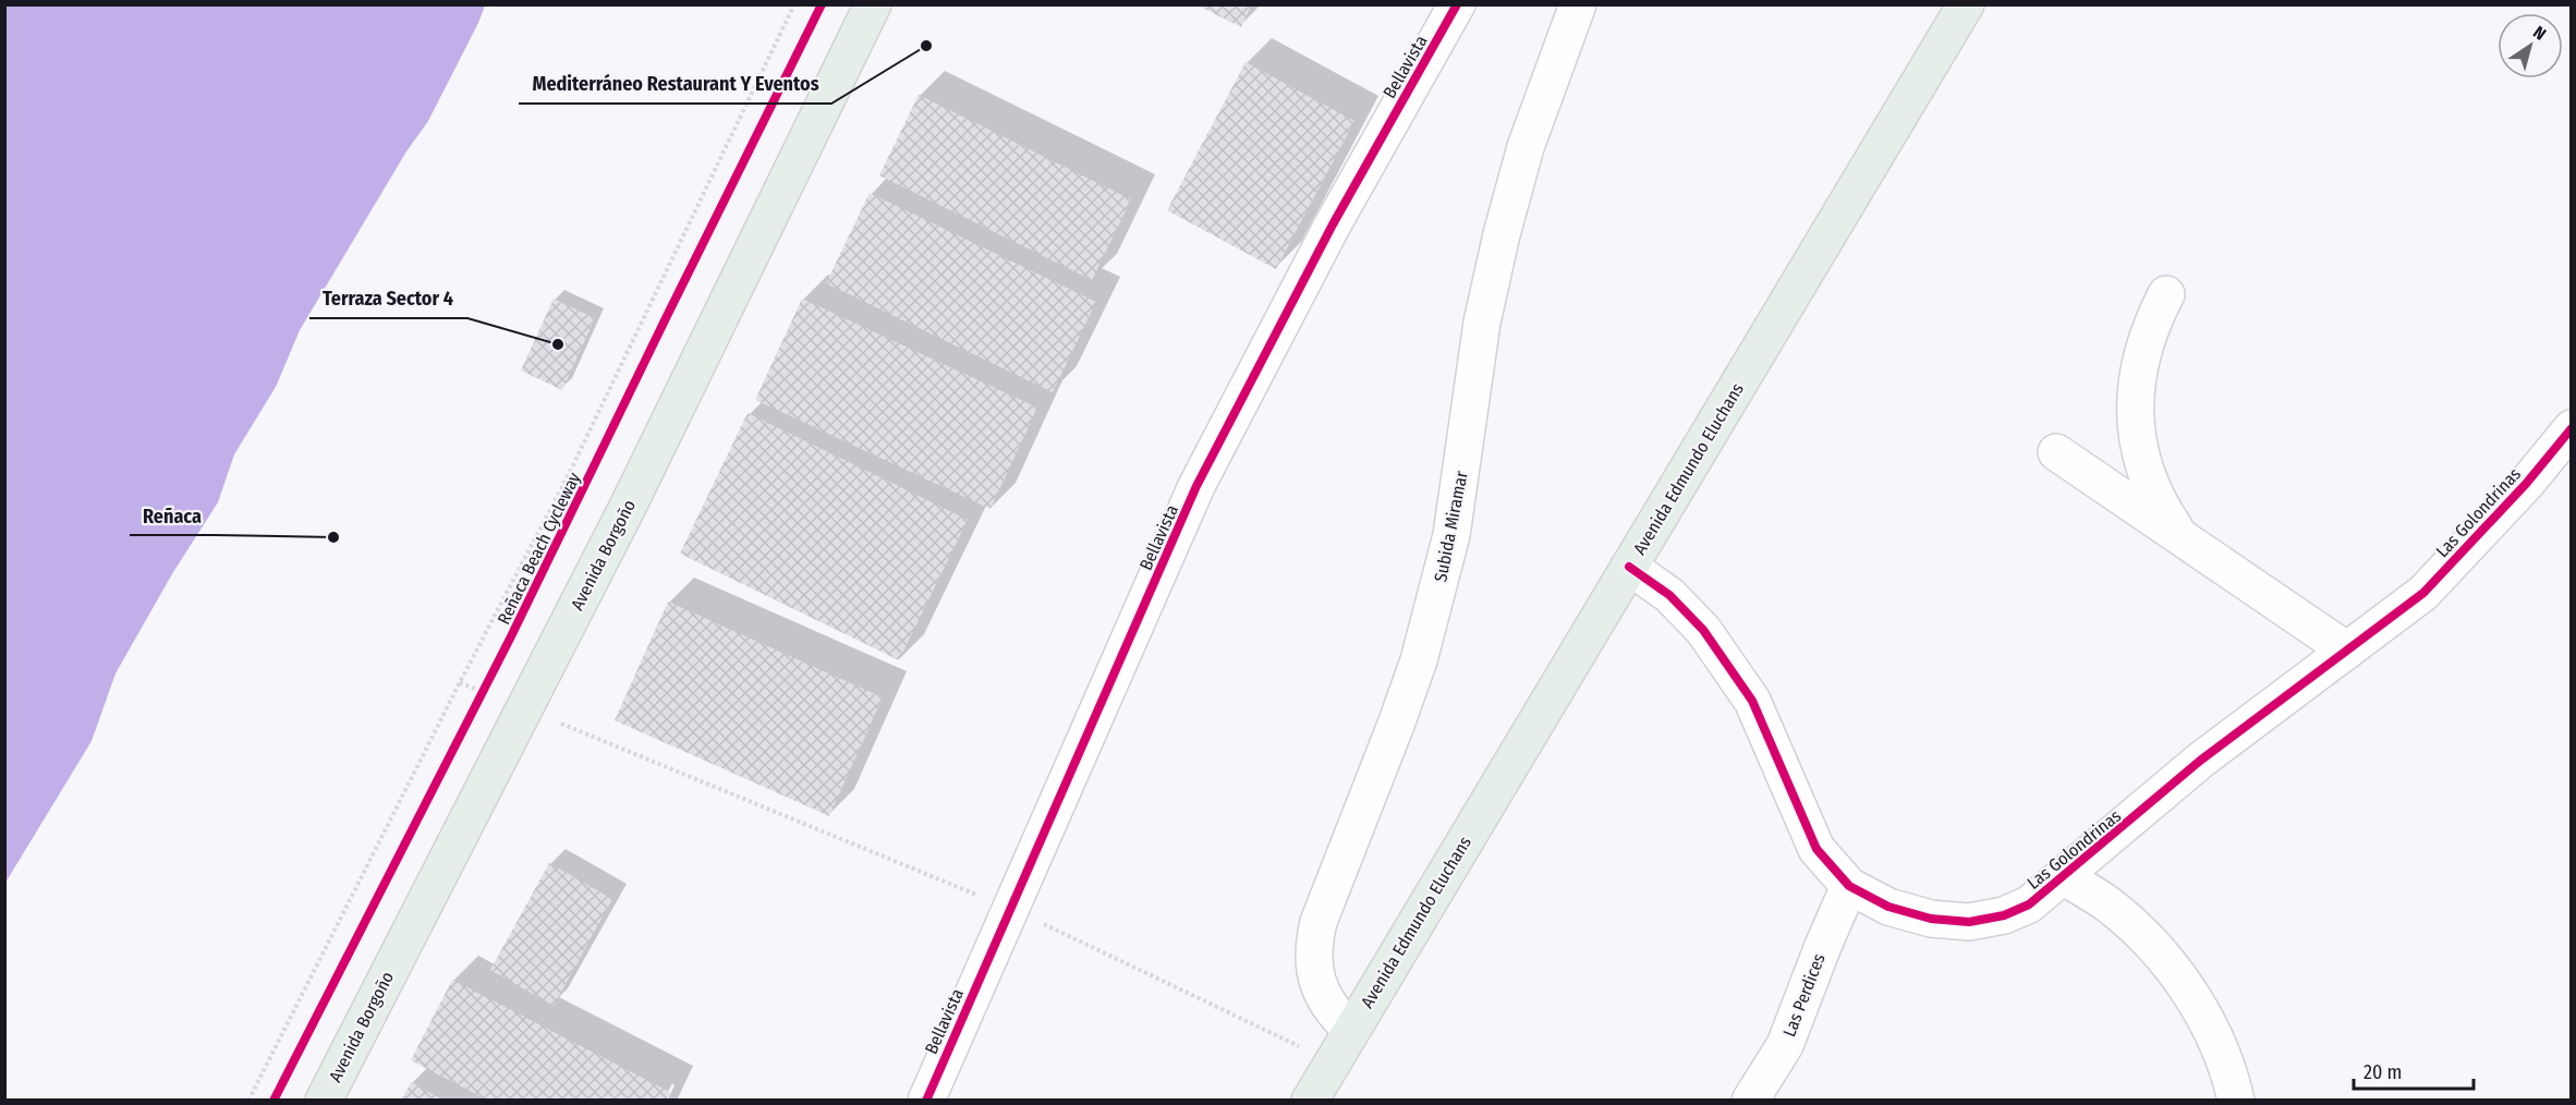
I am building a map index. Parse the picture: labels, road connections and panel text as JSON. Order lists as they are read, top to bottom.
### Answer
{
  "streets": {
    "main road": ["Avenida Edmundo Eluchans", "Avenida Borgoño"],
    "street": [
      "Bellavista",
      "Las Golondrinas",
      "Subida Miramar",
      "Las Perdices"
    ],
    "cycle path": ["Reñaca Beach Cycleway"]
  },
  "crossings": [
    ["Avenida Edmundo Eluchans", "Las Golondrinas"],
    ["Avenida Edmundo Eluchans", "Subida Miramar"],
    ["Las Golondrinas", "Las Perdices"]
  ],
  "places": ["Mediterráneo Restaurant Y Eventos", "Terraza Sector 4", "Reñaca"],
  "scale_bar": "20 m",
  "north": "top right"
}
